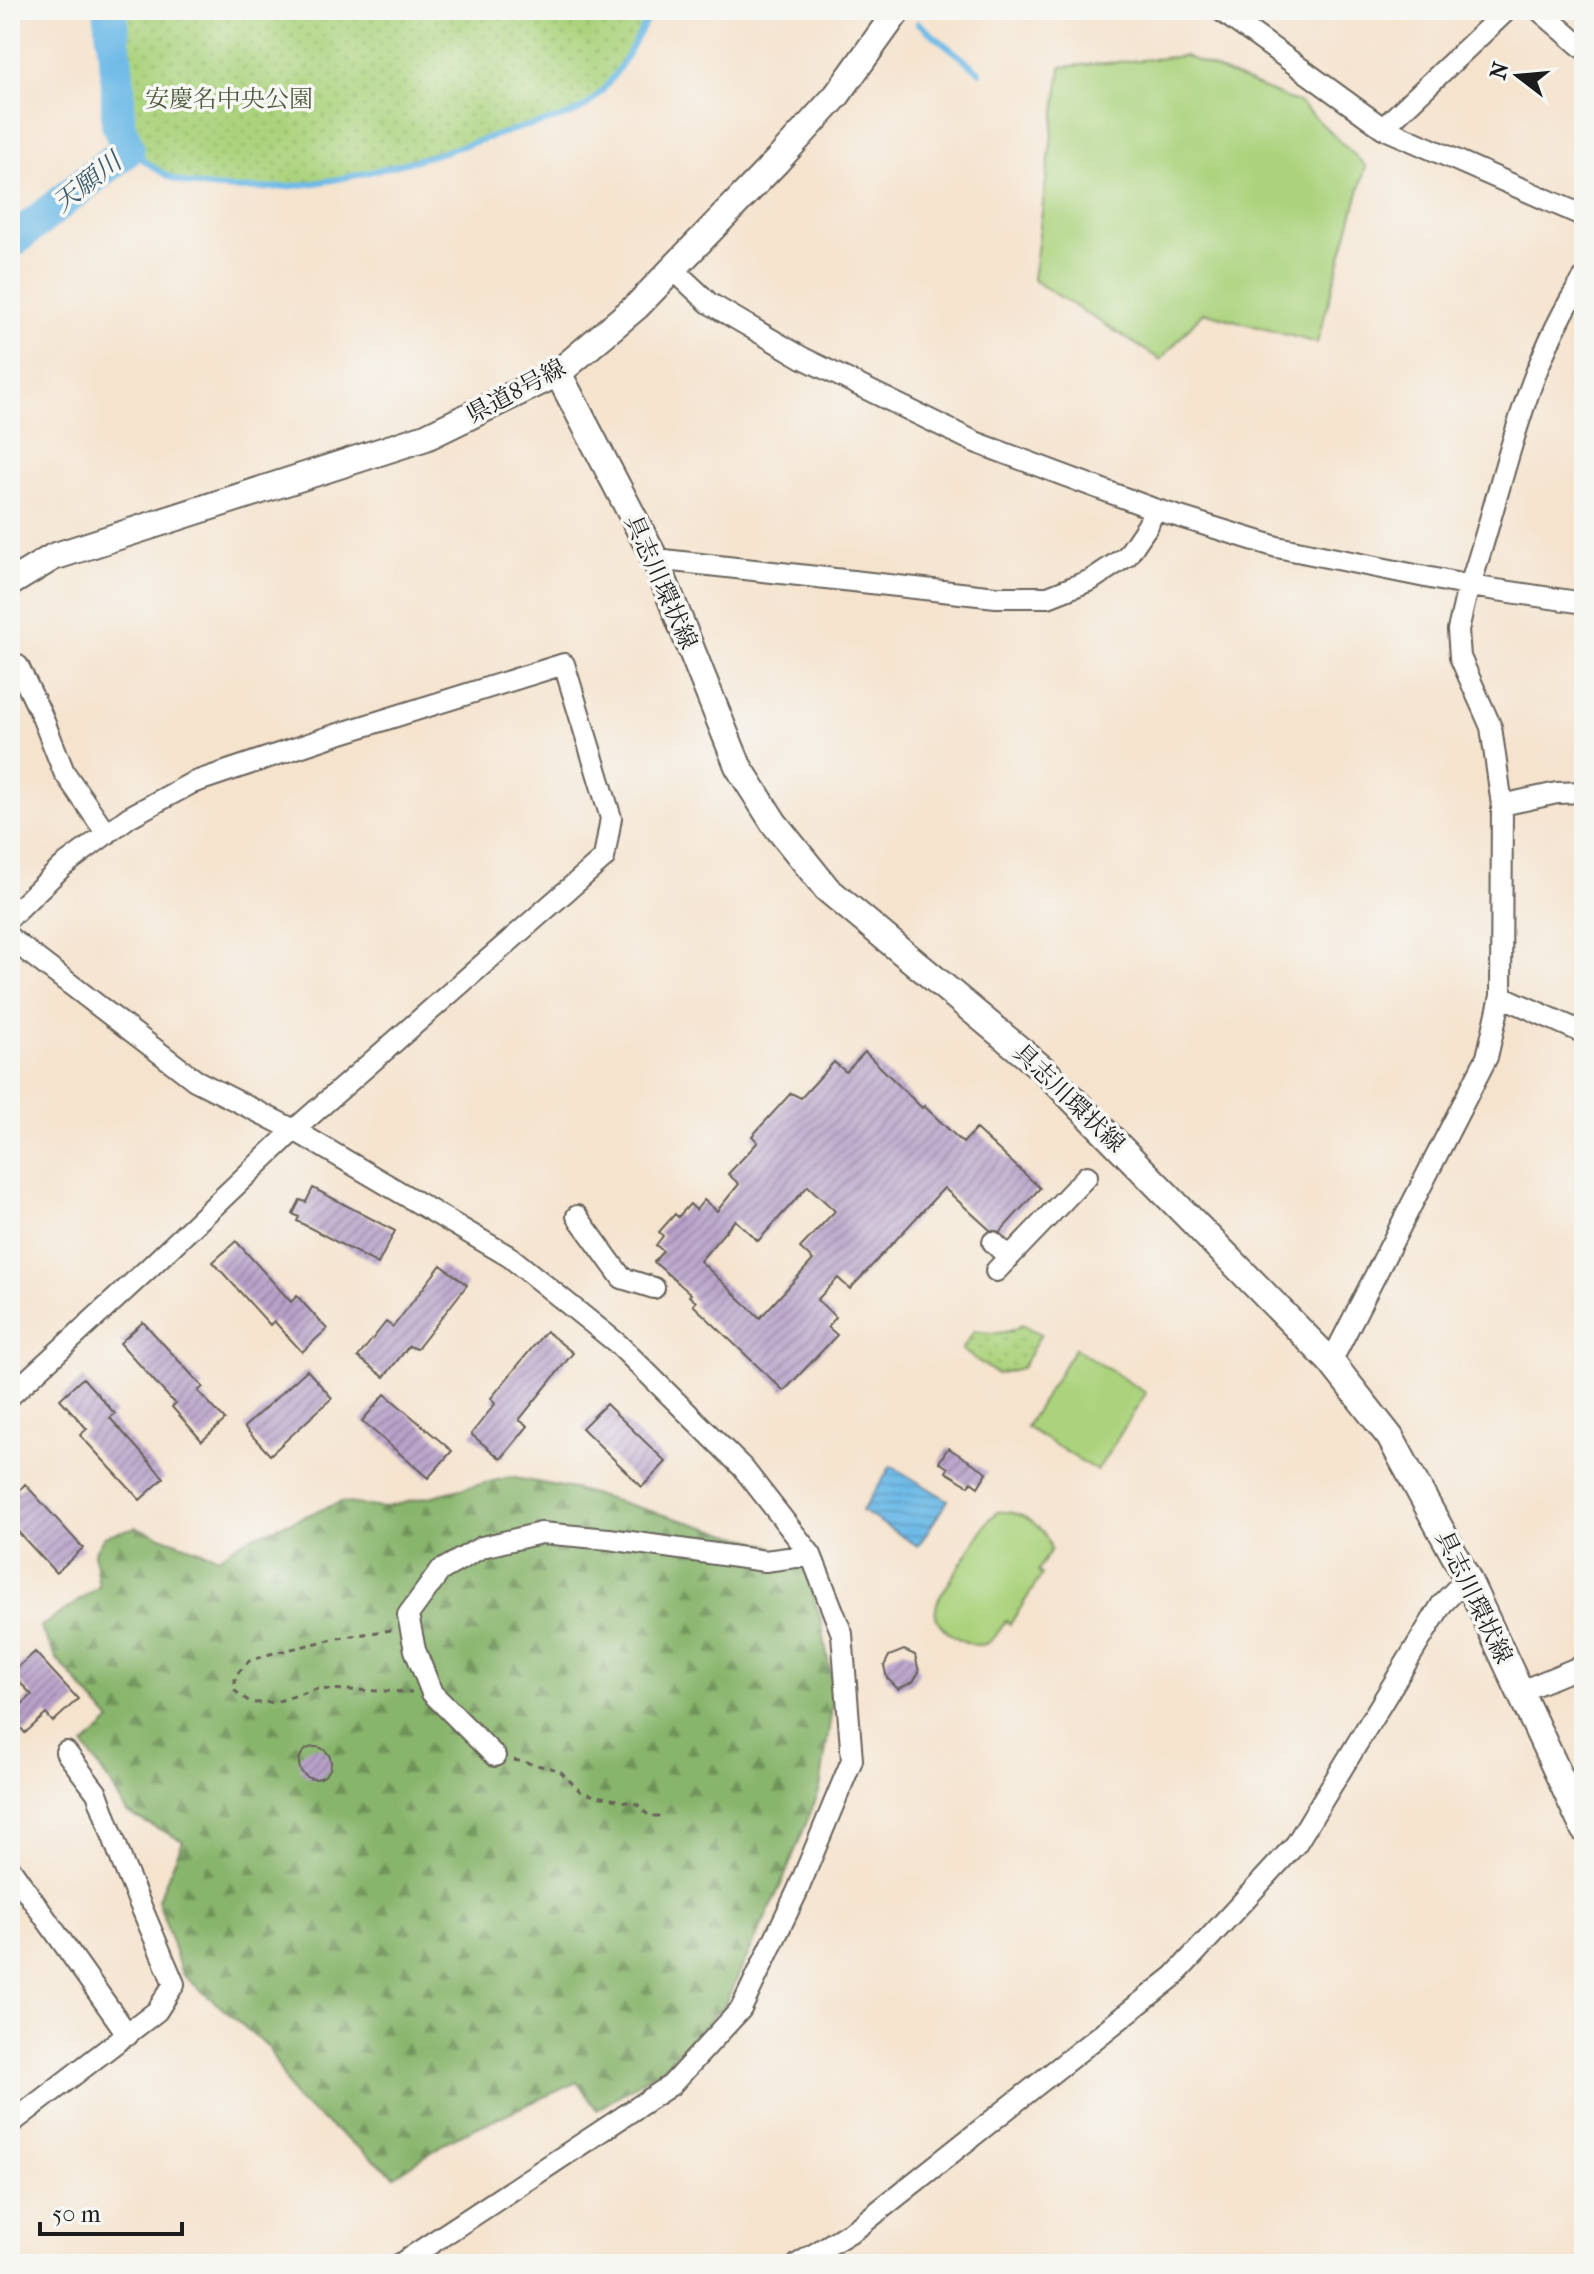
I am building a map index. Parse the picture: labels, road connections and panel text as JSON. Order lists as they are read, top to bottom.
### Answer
{
  "streets": {
    "main road": ["県道8号線", "具志川環状線"]
  },
  "crossings": [
    ["県道8号線", "具志川環状線"]
  ],
  "water": ["天願川"],
  "parks": ["安慶名中央公園"],
  "scale_bar": "50 m",
  "north": "left"
}
